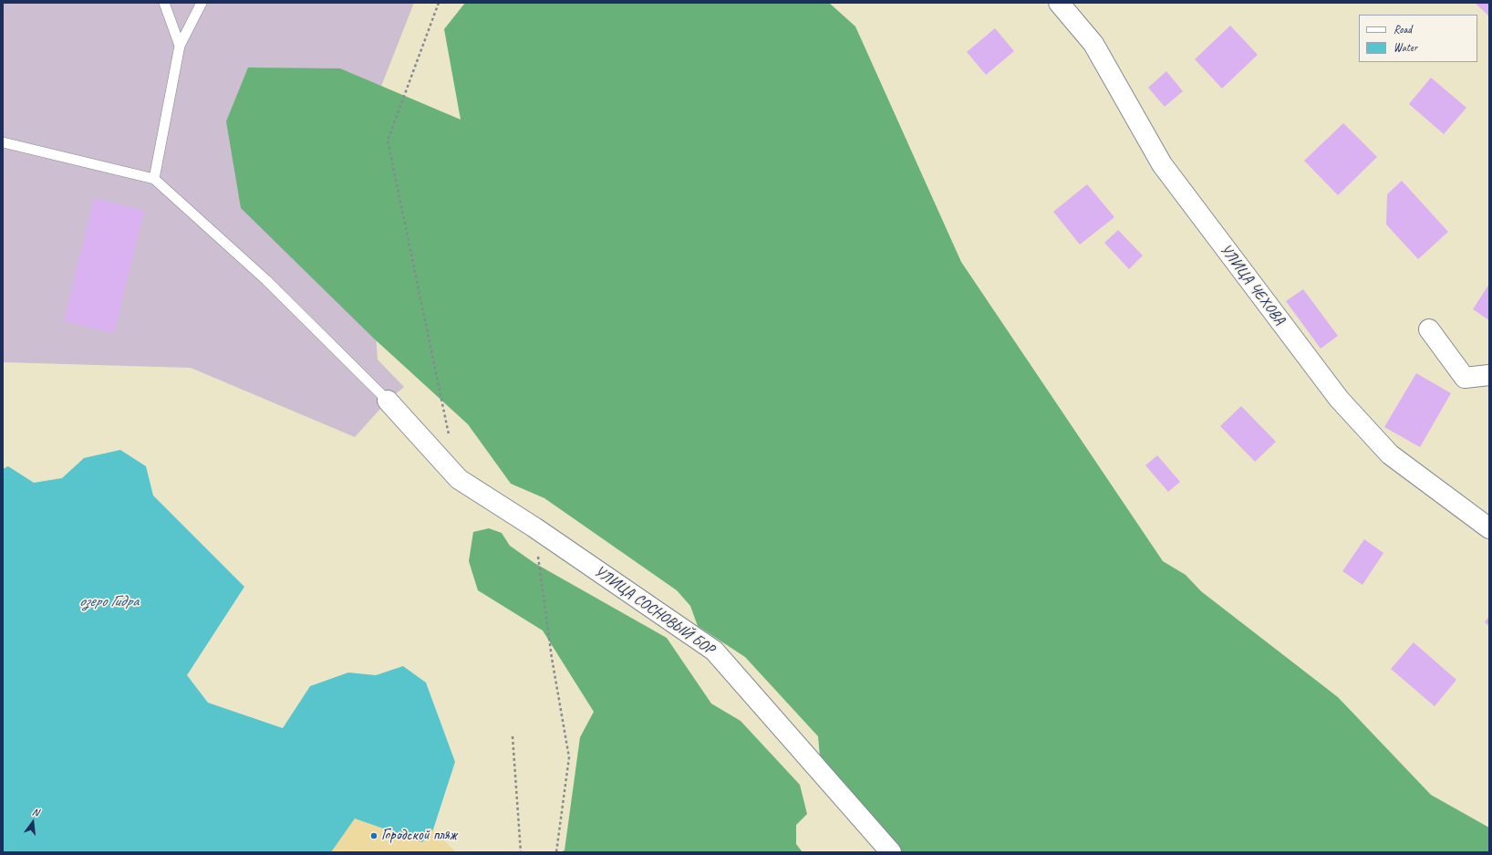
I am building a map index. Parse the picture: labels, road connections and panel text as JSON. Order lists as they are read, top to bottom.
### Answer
{
  "streets": {
    "street": ["УЛИЦА ЧЕХОВА", "УЛИЦА СОСНОВЫЙ БОР"]
  },
  "water": ["озеро Гидра"],
  "places": ["Городской пляж"],
  "legend": ["Road", "Water"],
  "north": "top"
}
